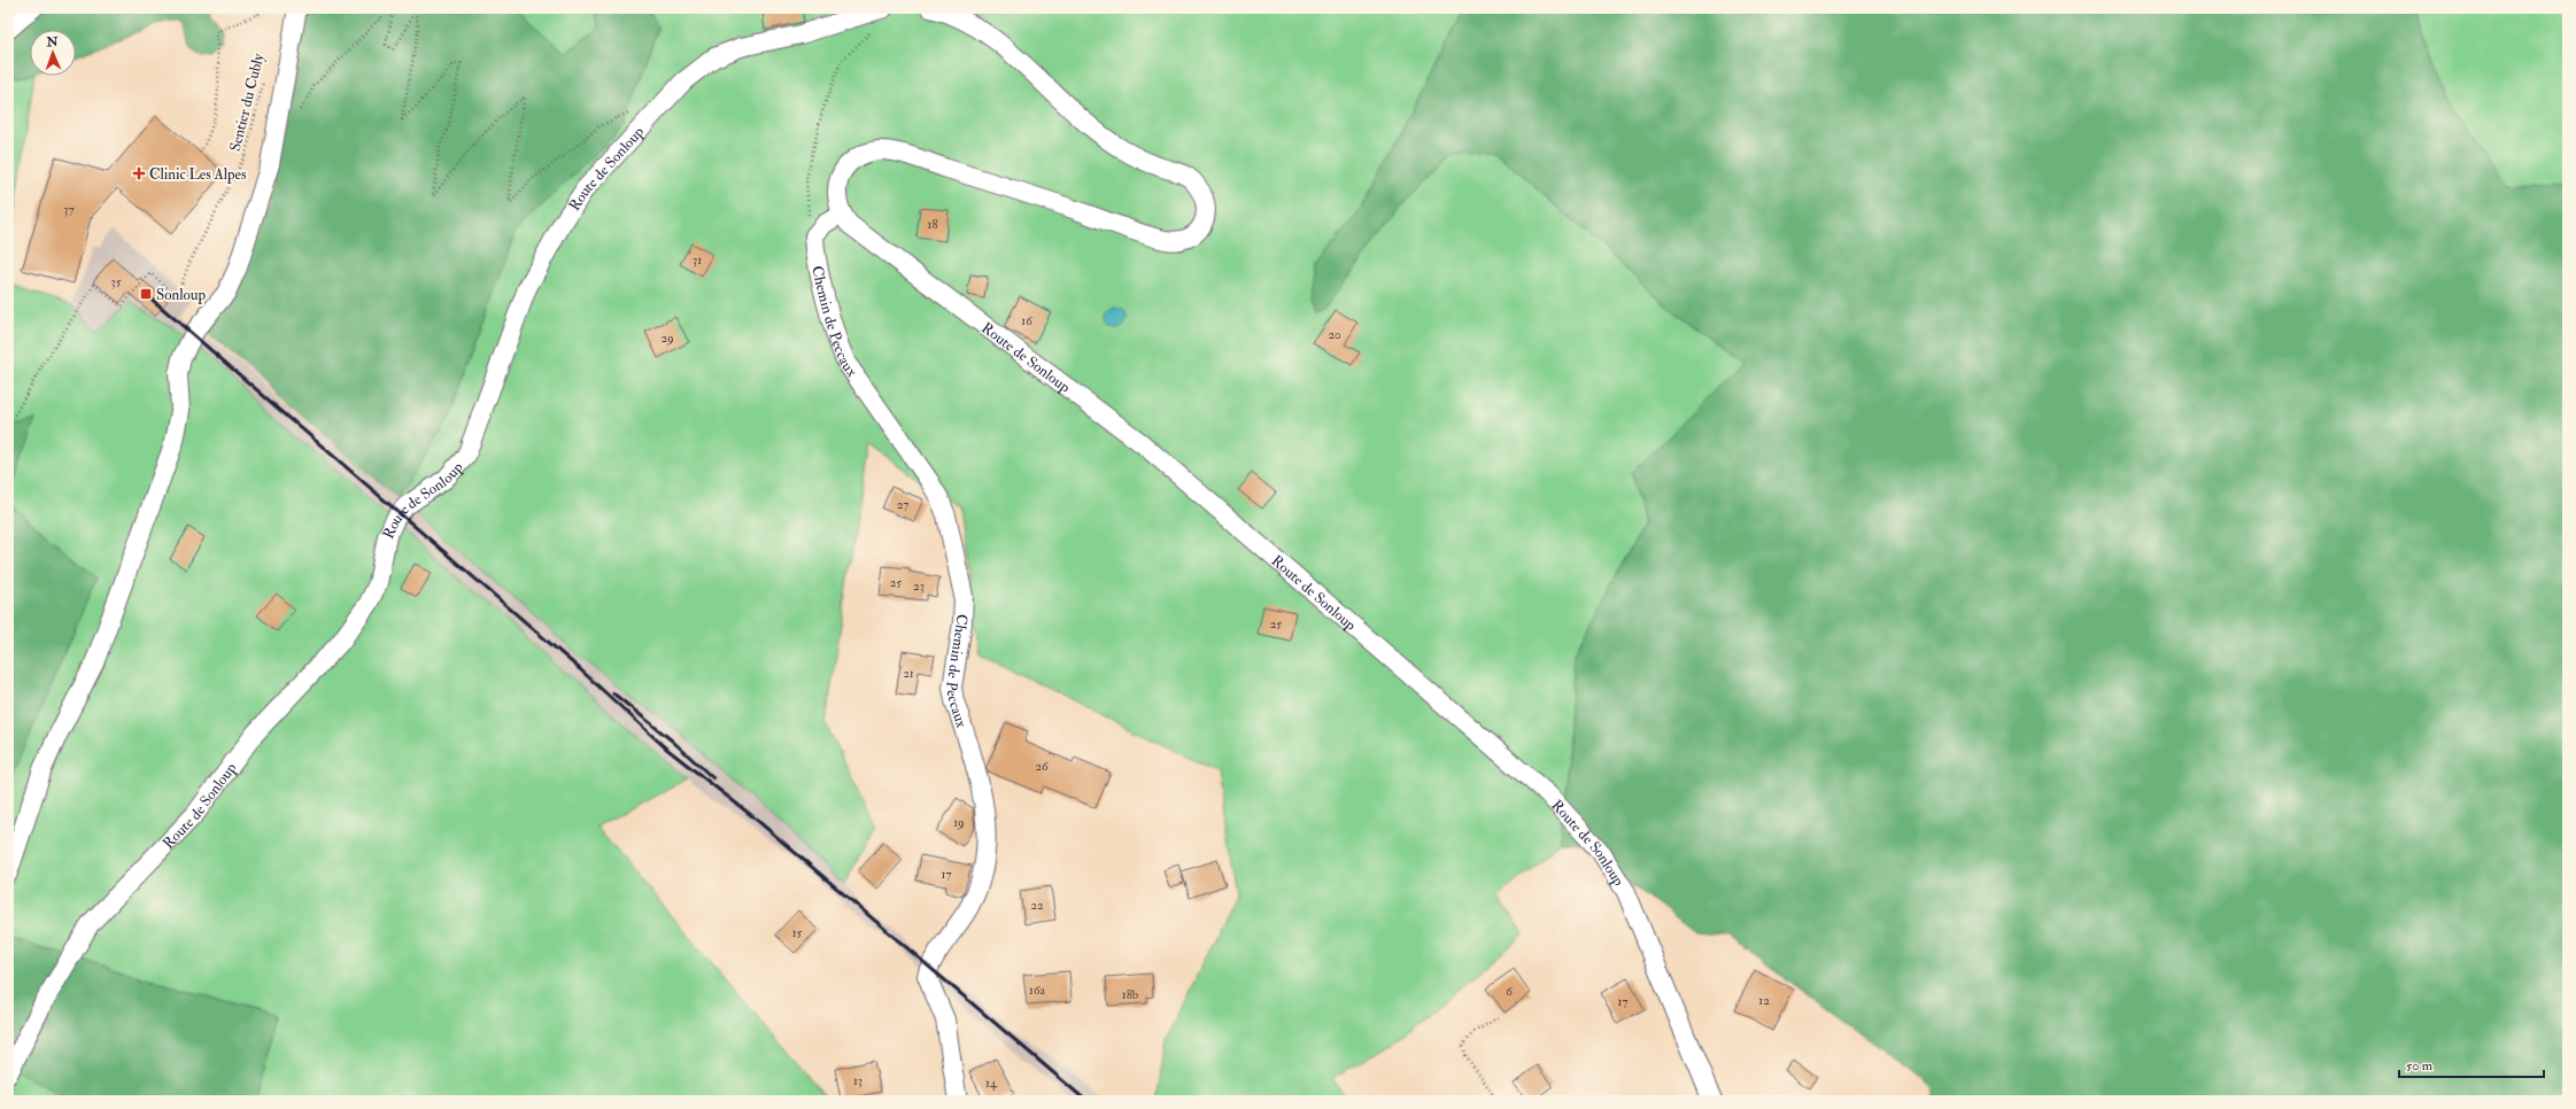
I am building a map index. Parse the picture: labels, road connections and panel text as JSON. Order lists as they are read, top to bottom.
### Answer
{
  "streets": {
    "street": ["Route de Sonloup", "Chemin de Peccaux"],
    "path": ["Sentier du Cubly"]
  },
  "places": {
    "health": ["Clinic Les Alpes"],
    "transit": ["Sonloup"]
  },
  "house_numbers": [
    "37",
    "18",
    "31",
    "35",
    "16",
    "20",
    "29",
    "27",
    "25",
    "23",
    "25",
    "21",
    "26",
    "19",
    "17",
    "22",
    "15",
    "16a",
    "6",
    "18b",
    "12",
    "17",
    "13",
    "14"
  ],
  "scale_bar": "50 m",
  "north": "top"
}
